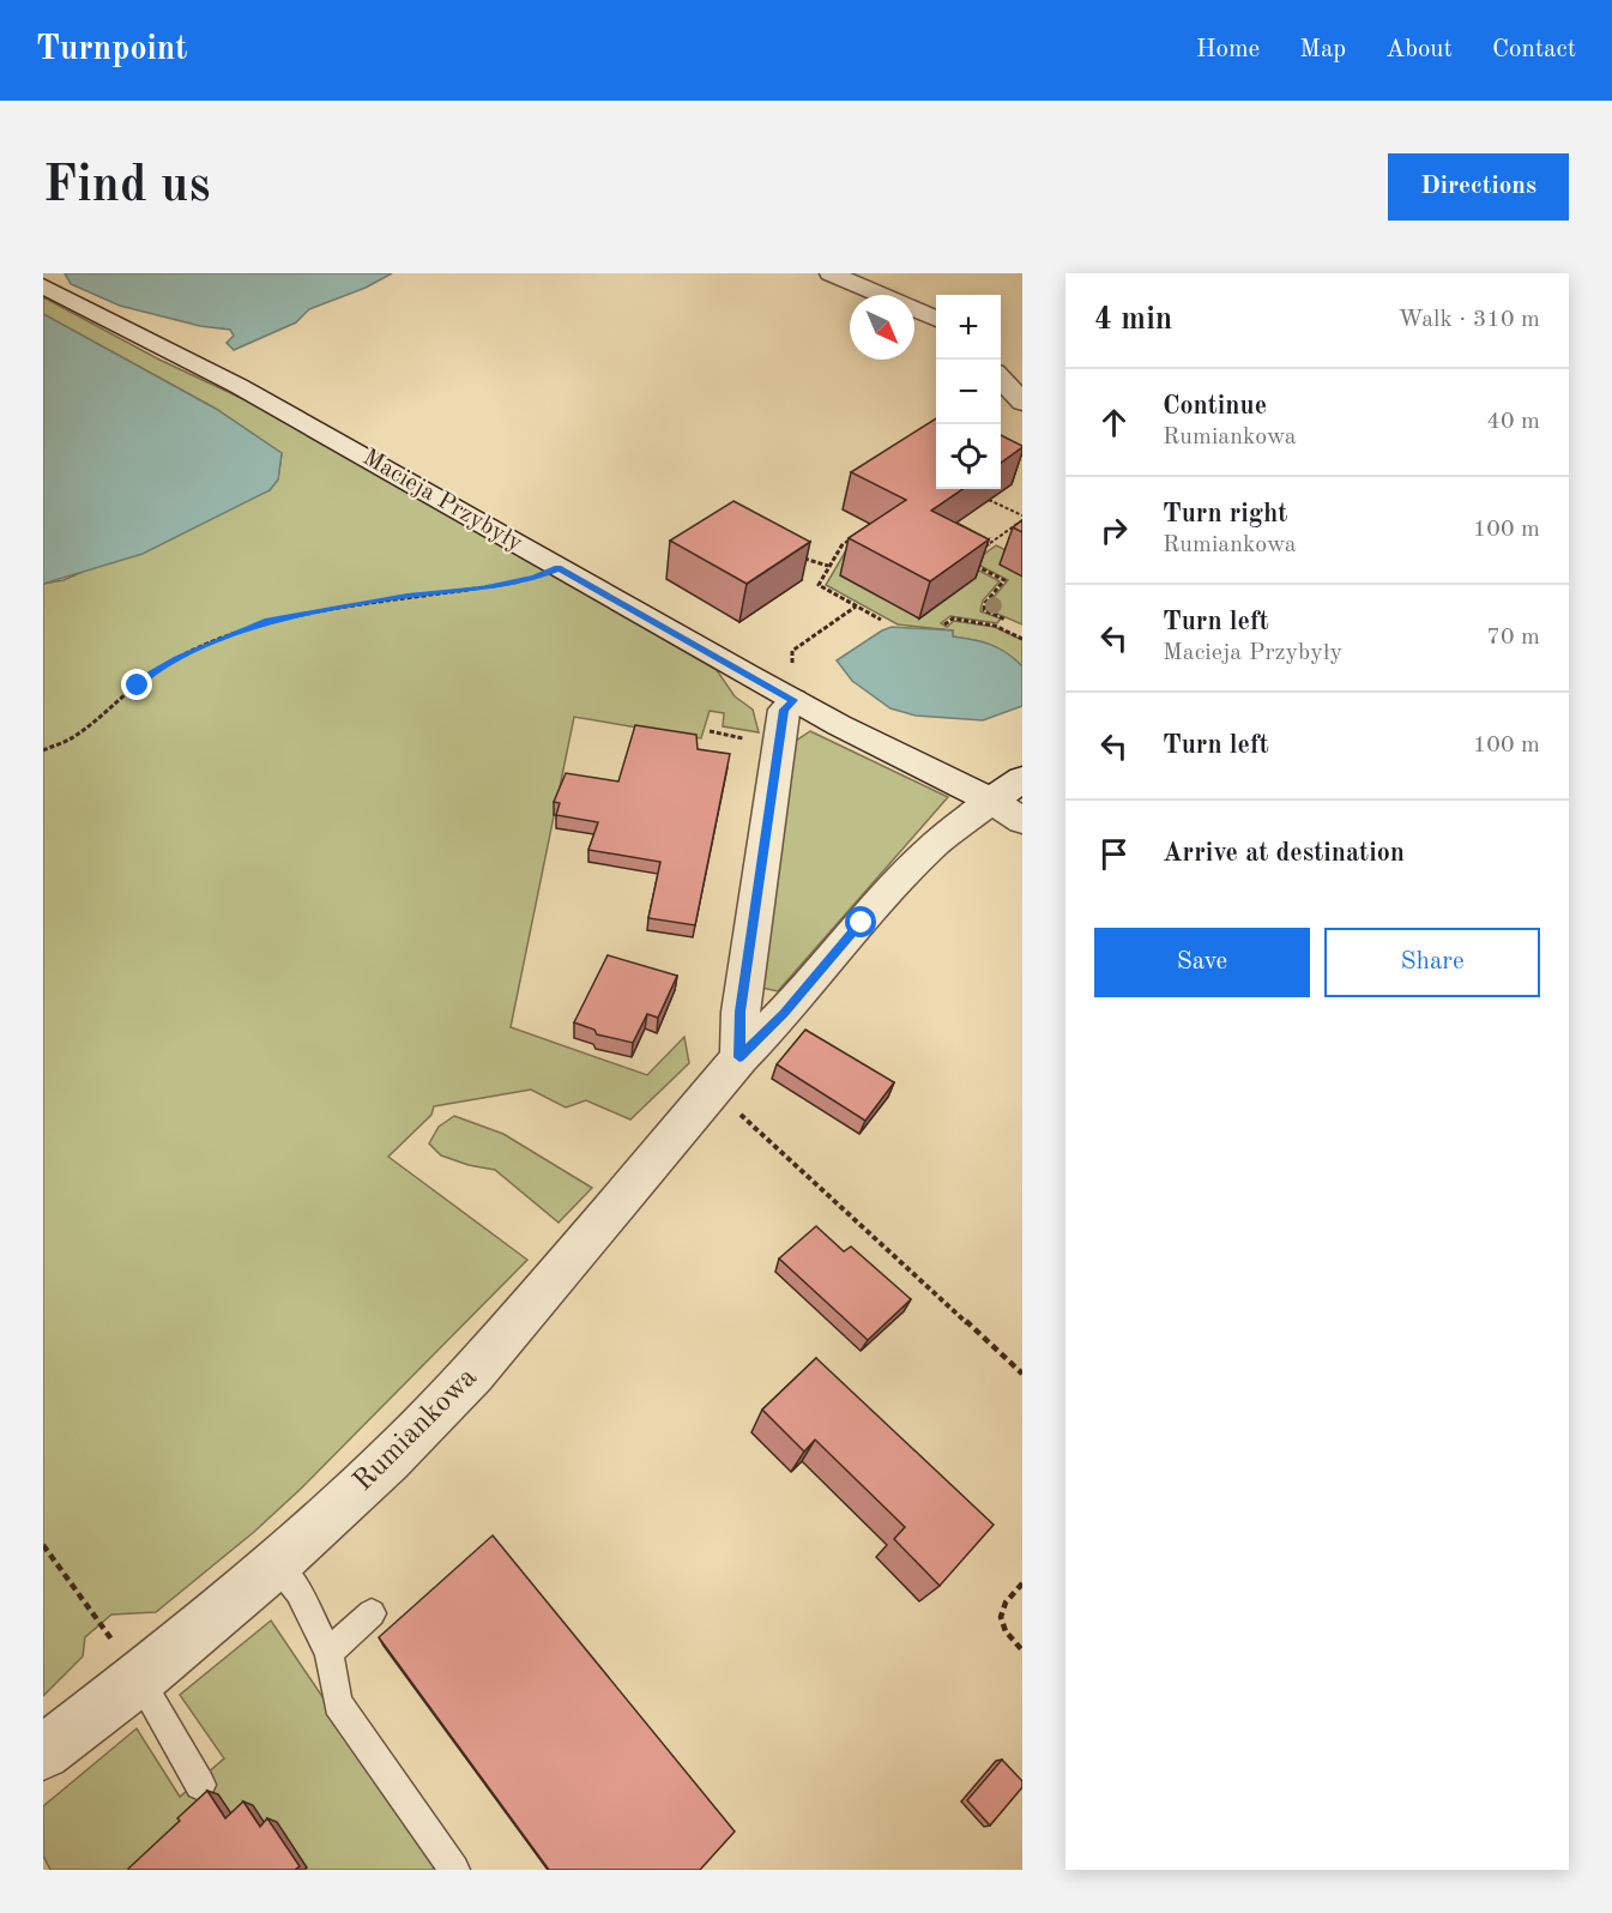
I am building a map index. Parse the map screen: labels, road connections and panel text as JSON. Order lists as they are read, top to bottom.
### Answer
{
  "streets": {
    "street": ["Macieja Przybyły", "Rumiankowa"]
  },
  "crossings": [
    ["Macieja Przybyły", "Rumiankowa"]
  ],
  "north": "bottom right",
  "page": {
    "header": "Turnpoint",
    "nav": [
      "Home",
      "Map",
      "About",
      "Contact"
    ],
    "buttons": [
      "Directions",
      ["Save", "Share"]
    ],
    "title": "Find us",
    "heading": ["4 min", "Walk · 310 m"],
    "map_buttons": ["+", "−"],
    "list": [
      ["Continue", "Rumiankowa", "40 m"],
      ["Turn right", "Rumiankowa", "100 m"],
      ["Turn left", "Macieja Przybyły", "70 m"],
      ["Turn left", "100 m"],
      "Arrive at destination"
    ]
  }
}
